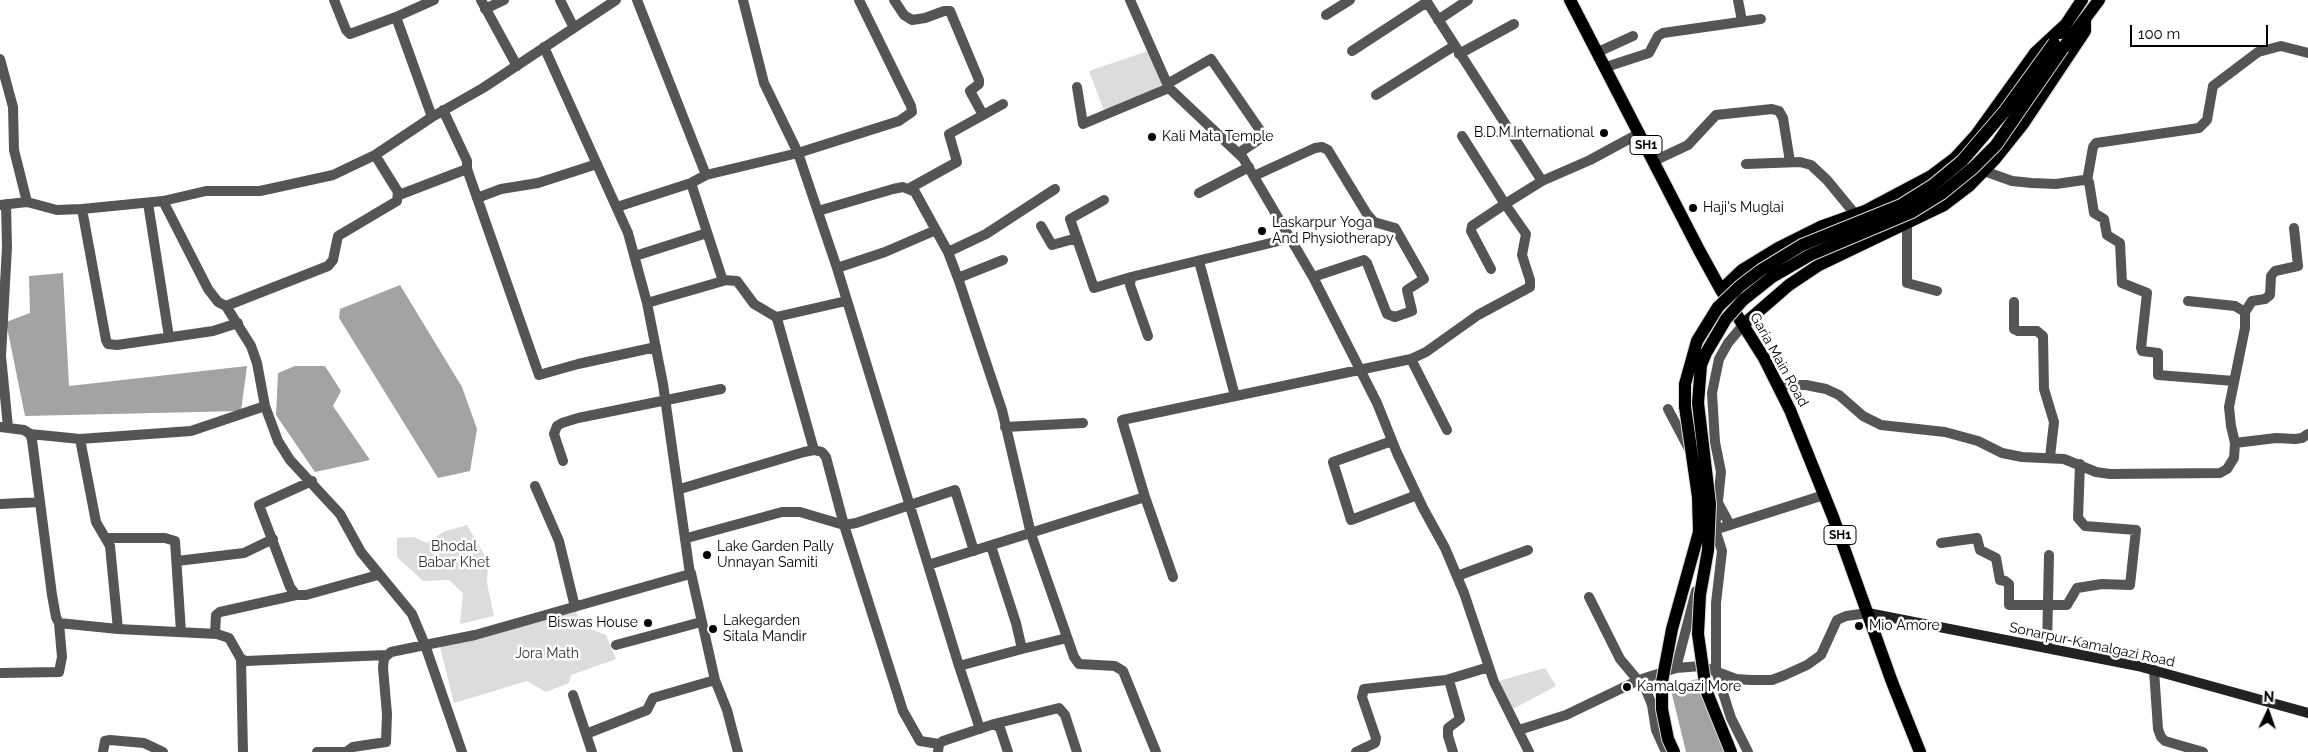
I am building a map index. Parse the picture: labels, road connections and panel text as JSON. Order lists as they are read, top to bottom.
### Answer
{
  "streets": {
    "main road": ["SH1", "Garia Main Road", "Sonarpur-Kamalgazi Road"]
  },
  "crossings": [
    ["Garia Main Road", "Sonarpur-Kamalgazi Road"]
  ],
  "parks": ["Bhodal Babar Khet", "Jora Math"],
  "places": [
    "B.D.M.International",
    "Kali Mata Temple",
    "Haji's Muglai",
    "Laskarpur Yoga And Physiotherapy",
    "Lake Garden Pally Unnayan Samiti",
    "Biswas House",
    "Mio Amore",
    "Lakegarden Sitala Mandir",
    "Kamalgazi More"
  ],
  "scale_bar": "100 m",
  "north": "top"
}
